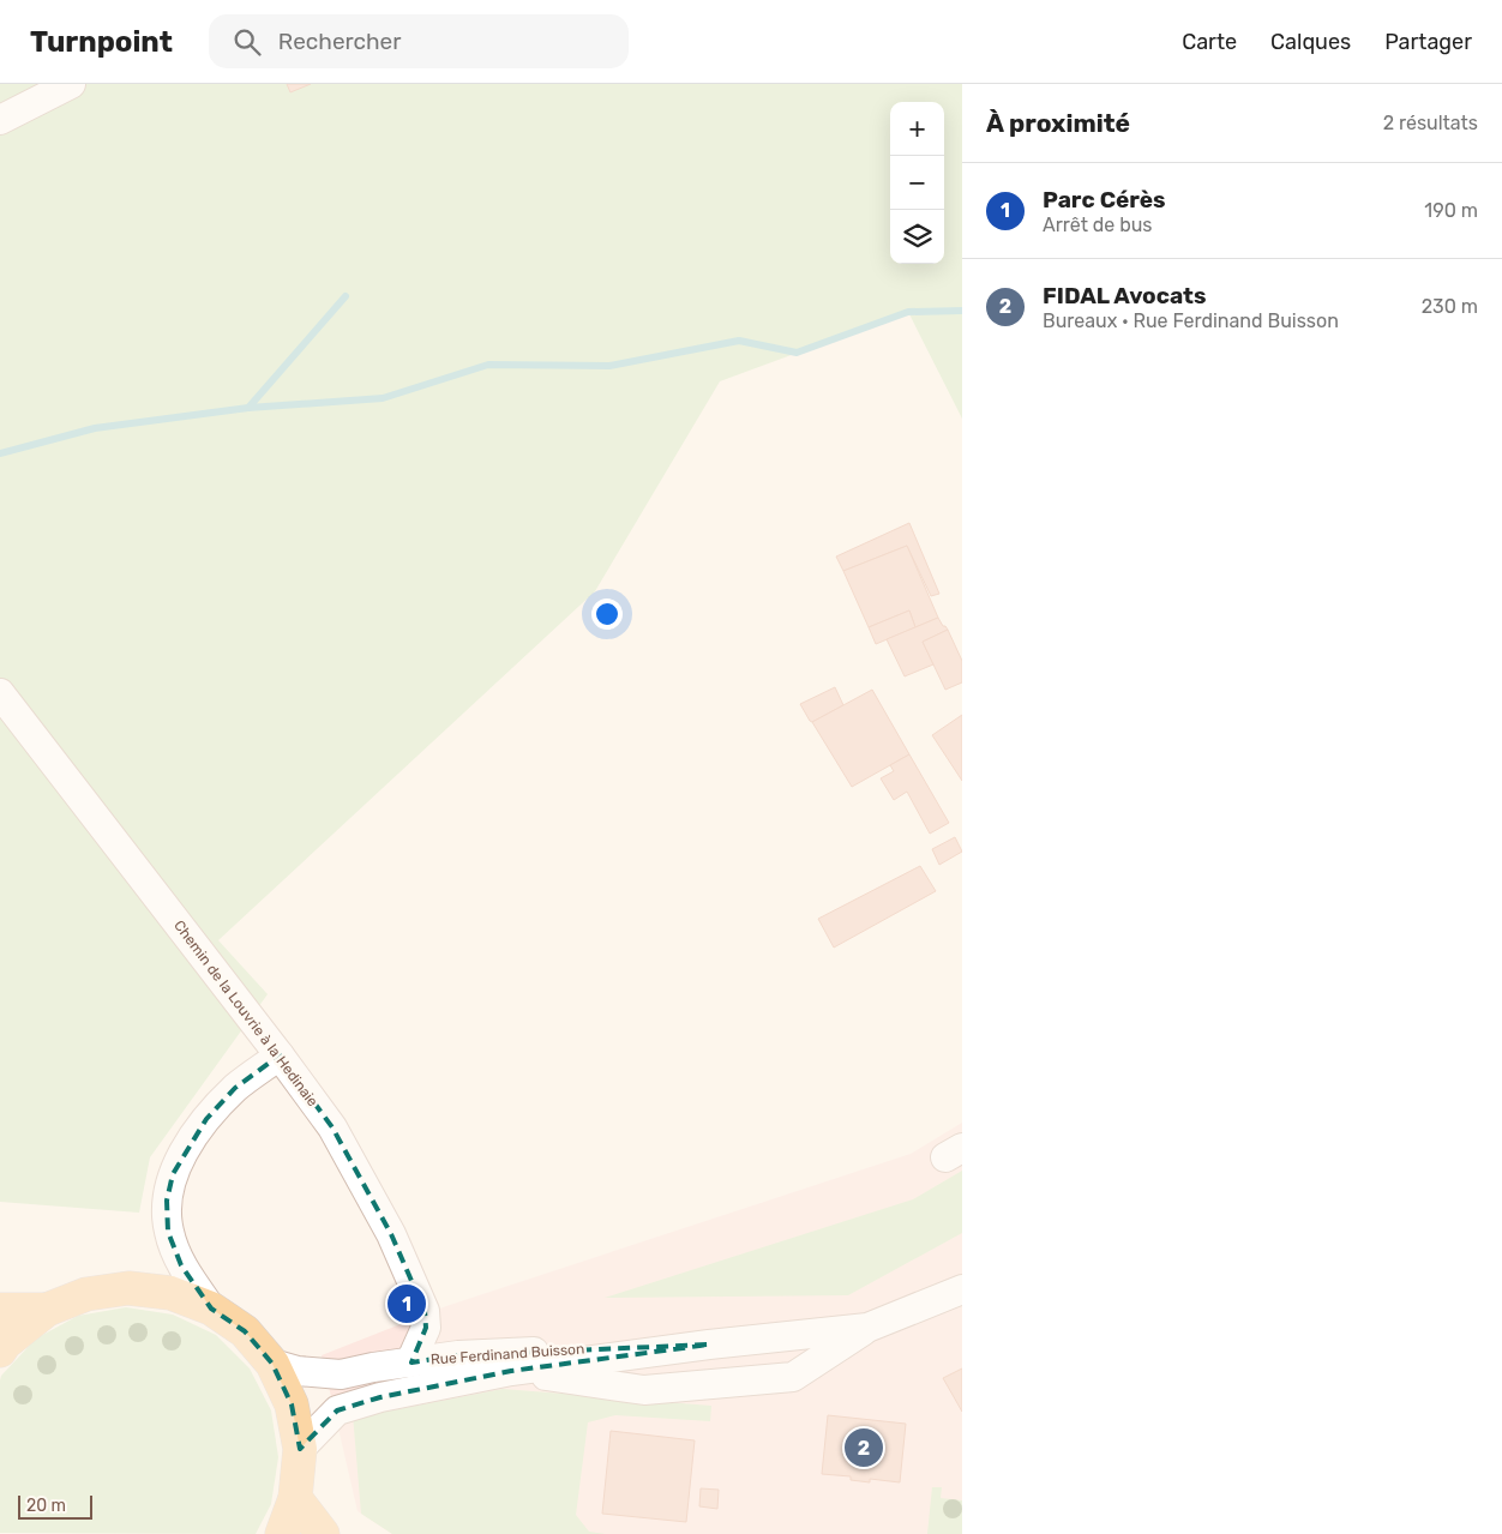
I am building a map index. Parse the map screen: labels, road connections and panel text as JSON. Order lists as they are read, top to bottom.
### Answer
{
  "streets": {
    "street": ["Chemin de la Louvrie à la Hedinaie", "Rue Ferdinand Buisson"]
  },
  "crossings": [
    ["Chemin de la Louvrie à la Hedinaie", "Rue Ferdinand Buisson"]
  ],
  "scale_bar": "20 m",
  "page": {
    "header": "Turnpoint",
    "search": "Rechercher",
    "nav": ["Carte", "Calques", "Partager"],
    "heading": ["À proximité", "2 résultats"],
    "map_buttons": ["+", "−"],
    "list": [
      {
        "mark": "1",
        "name": "Parc Cérès",
        "note": "Arrêt de bus",
        "value": "190 m"
      },
      {
        "mark": "2",
        "name": "FIDAL Avocats",
        "note": "Bureaux · Rue Ferdinand Buisson",
        "value": "230 m"
      }
    ],
    "pins": ["1", "2"],
    "scale": "20 m"
  }
}
